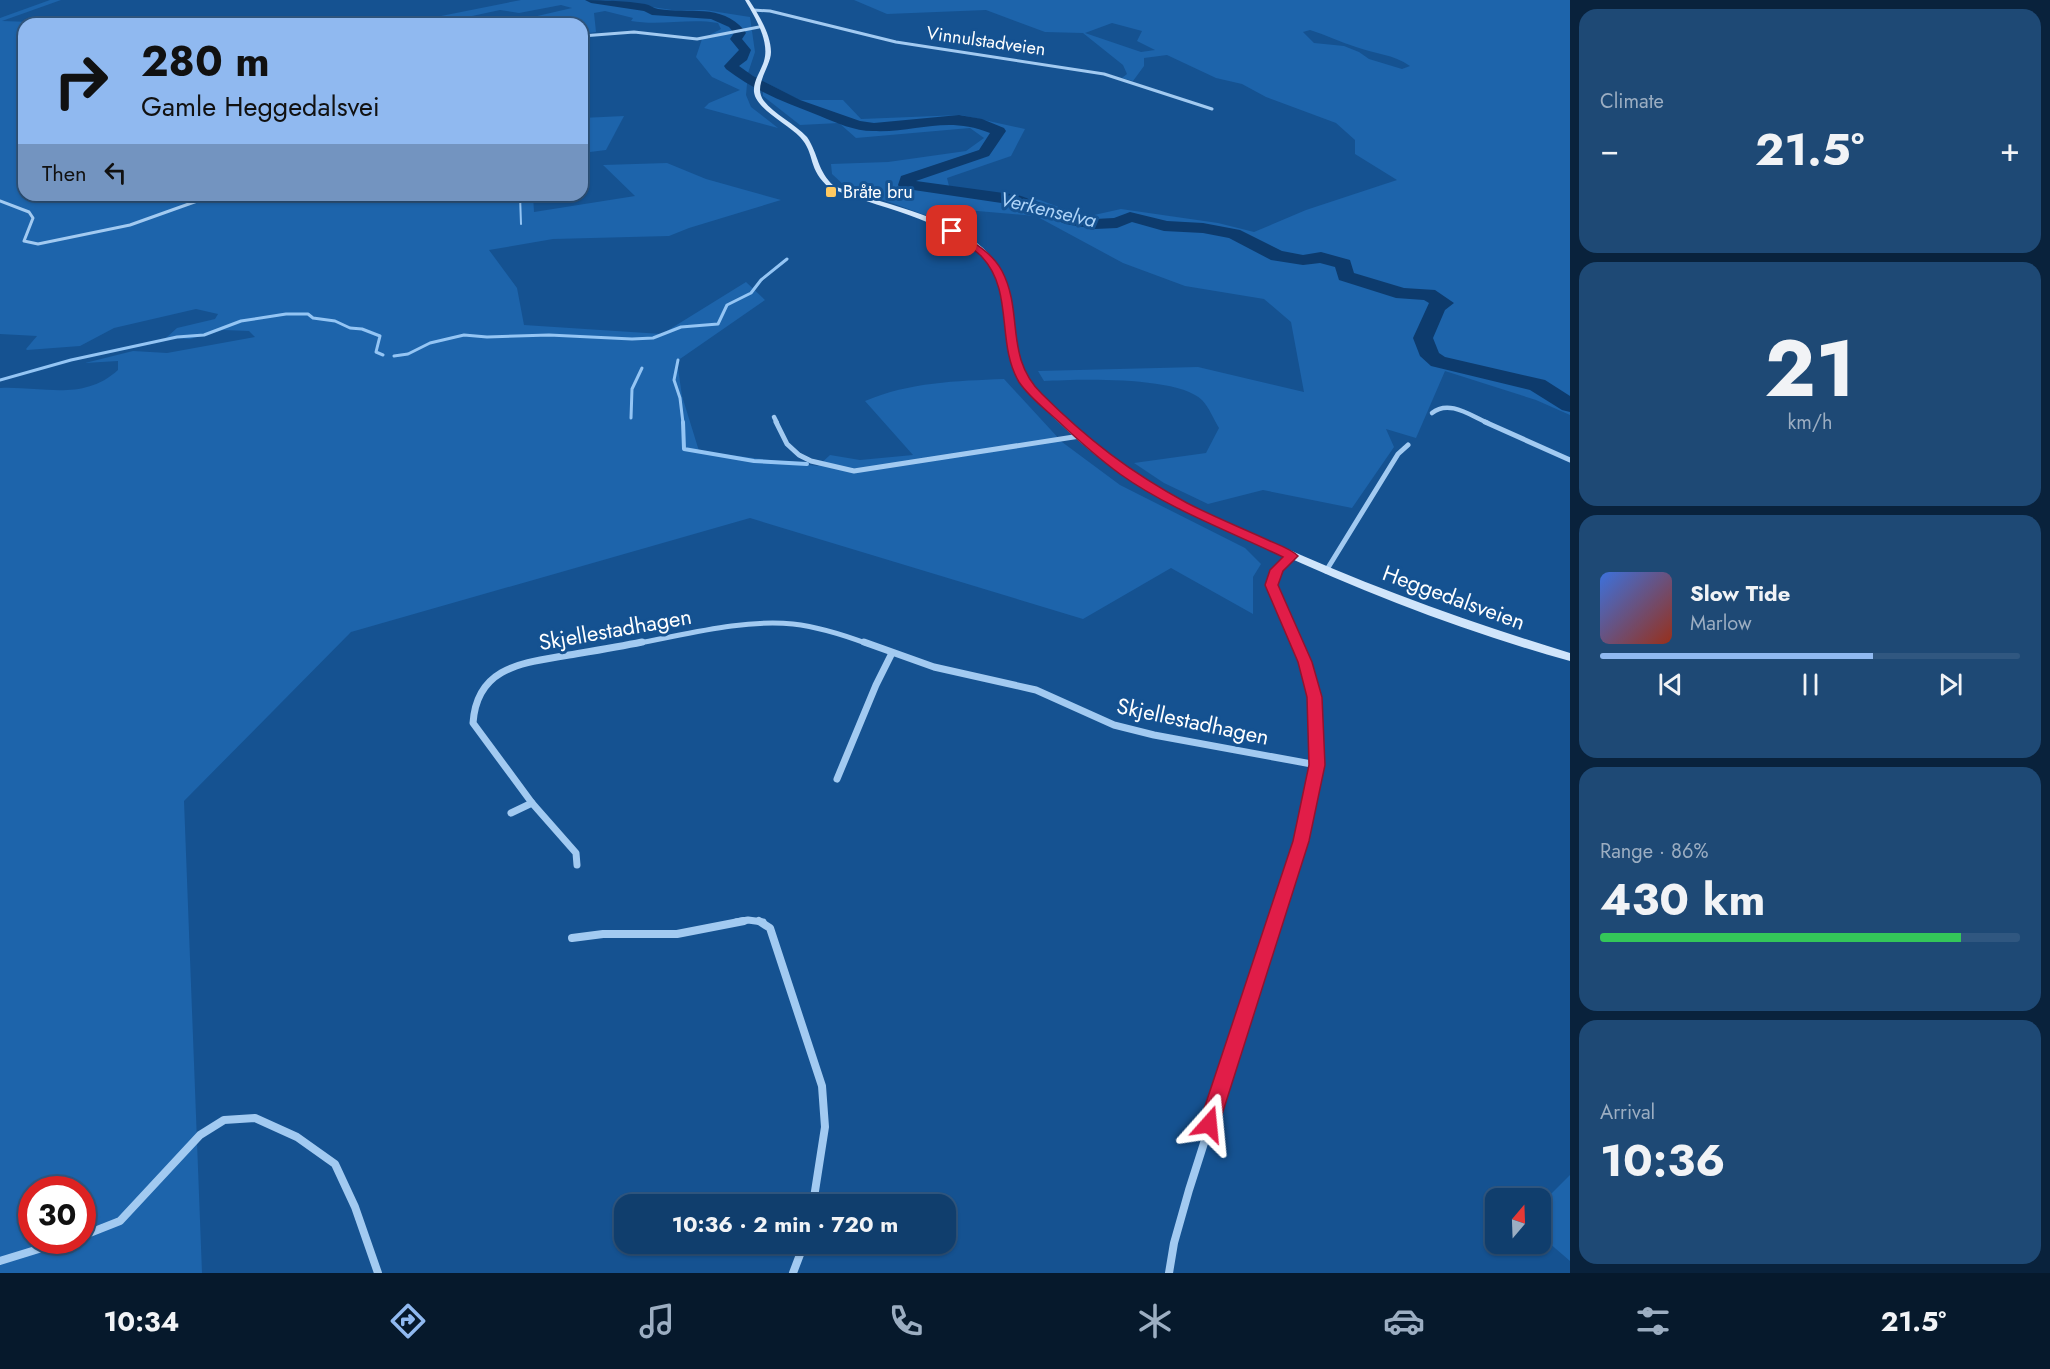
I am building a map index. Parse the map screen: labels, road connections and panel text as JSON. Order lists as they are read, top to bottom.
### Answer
{
  "streets": {
    "main road": ["Heggedalsveien"],
    "street": ["Vinnulstadveien", "Skjellestadhagen"]
  },
  "crossings": [
    ["Vinnulstadveien", "Heggedalsveien"]
  ],
  "water": ["Verkenselva"],
  "places": {
    "transit": ["Bråte bru"]
  },
  "north": "top",
  "page": {
    "tile": [
      "Climate",
      ["21", "km/h"],
      ["Range · 86%", "430 km"],
      ["Arrival", "10:36"]
    ],
    "turn": ["280 m", "Gamle Heggedalsvei"],
    "heat": ["−", "21.5°", "+"],
    "then": "Then",
    "song": ["Slow Tide", "Marlow"],
    "limit": "30",
    "trip": "10:36 · 2 min · 720 m",
    "tabs": ["10:34", "21.5°"]
  }
}
